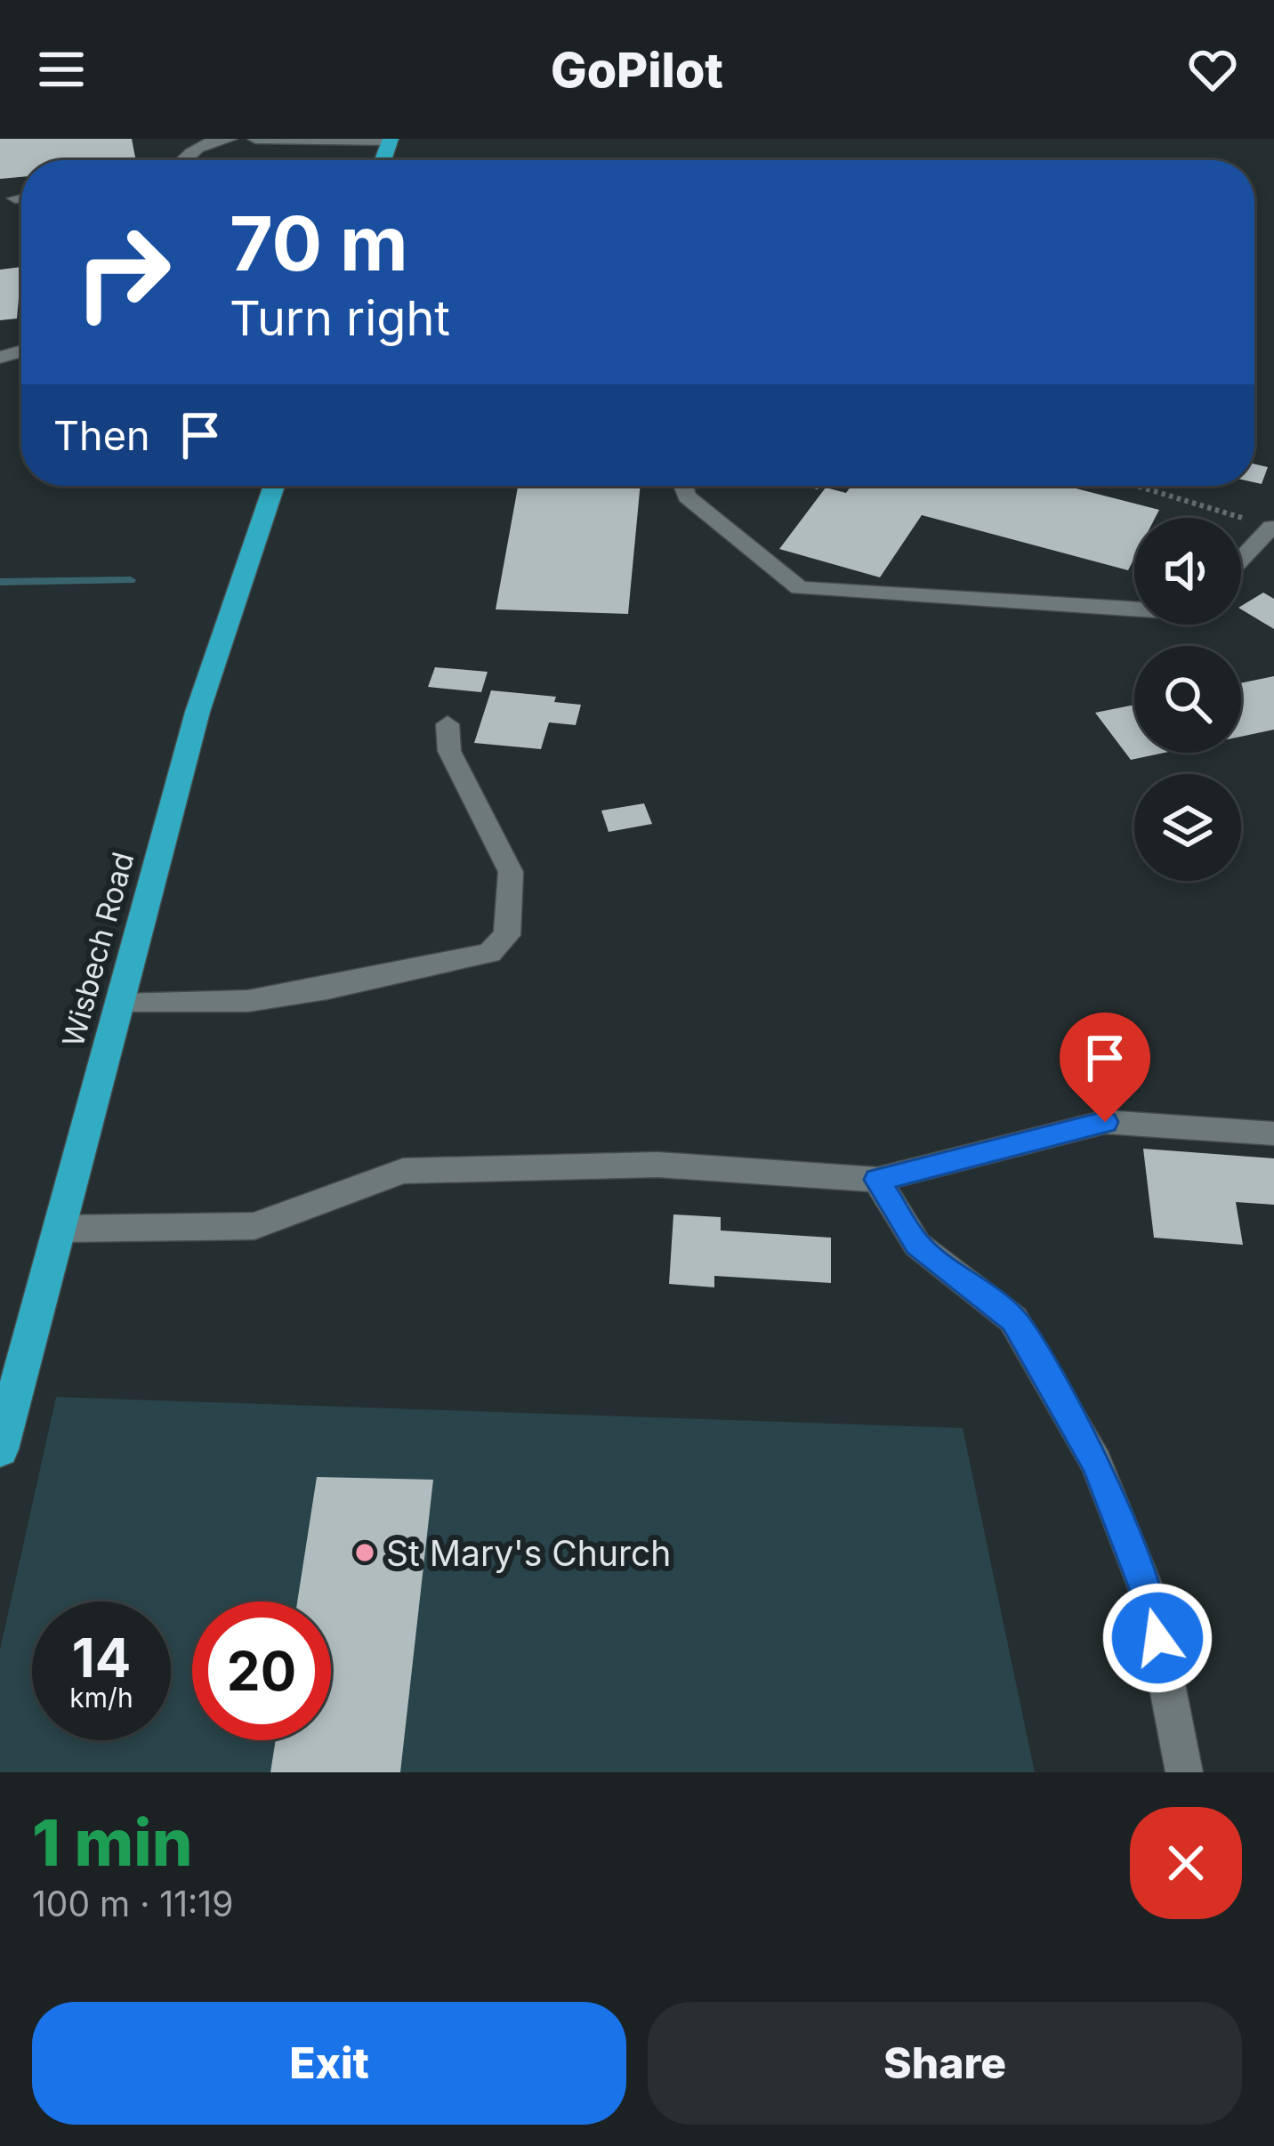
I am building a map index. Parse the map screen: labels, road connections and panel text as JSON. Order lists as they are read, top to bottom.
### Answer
{
  "streets": {
    "highway": ["Wisbech Road"]
  },
  "places": ["St Mary's Church"],
  "page": {
    "header": "GoPilot",
    "turn": ["70 m", "Turn right"],
    "then": "Then",
    "speed": "14 km/h",
    "limit": "20",
    "heading": ["1 min", "100 m · 11:19"],
    "buttons": ["Exit", "Share"]
  }
}
